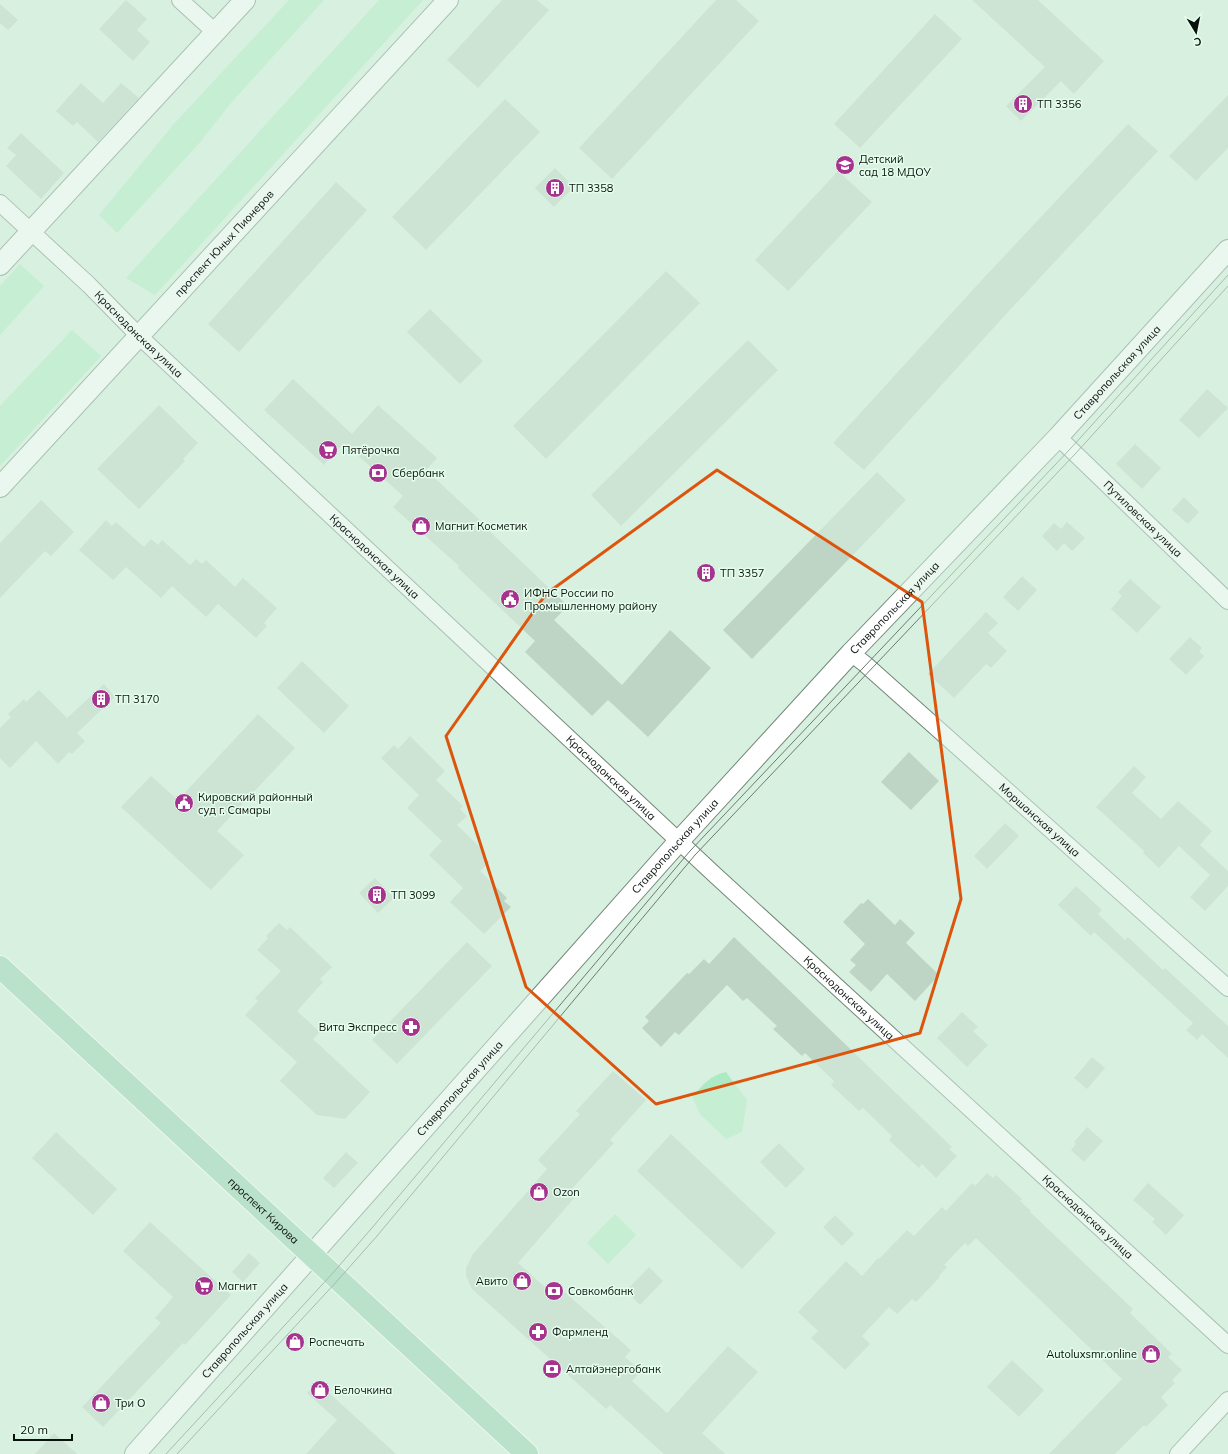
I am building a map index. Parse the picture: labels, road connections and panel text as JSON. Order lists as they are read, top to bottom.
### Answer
{
  "streets": {
    "main road": ["проспект Кирова"],
    "street": [
      "проспект Юных Пионеров",
      "Краснодонская улица",
      "Ставропольская улица",
      "Путиловская улица",
      "Моршанская улица"
    ]
  },
  "crossings": [
    ["проспект Юных Пионеров", "Краснодонская улица"],
    ["Краснодонская улица", "Ставропольская улица"],
    ["Ставропольская улица", "Путиловская улица"],
    ["Ставропольская улица", "Моршанская улица"],
    ["Ставропольская улица", "проспект Кирова"]
  ],
  "places": {
    "building": [
      "ТП 3356",
      "ТП 3358",
      "ТП 3357",
      "ТП 3170",
      "ТП 3099"
    ],
    "school or university": ["Детский сад 18 МДОУ"],
    "supermarket": ["Пятёрочка", "Магнит"],
    "bank": ["Сбербанк", "Совкомбанк", "Алтайэнергобанк"],
    "shop": [
      "Магнит Косметик",
      "Ozon",
      "Авито",
      "Роспечать",
      "Autoluxsmr.online",
      "Белочкина",
      "Три О"
    ],
    "public building": ["ИФНС России по Промышленному району", "Кировский районный суд г. Самары"],
    "pharmacy": ["Вита Экспресс", "Фармленд"]
  },
  "scale_bar": "20 m",
  "north": "bottom"
}
